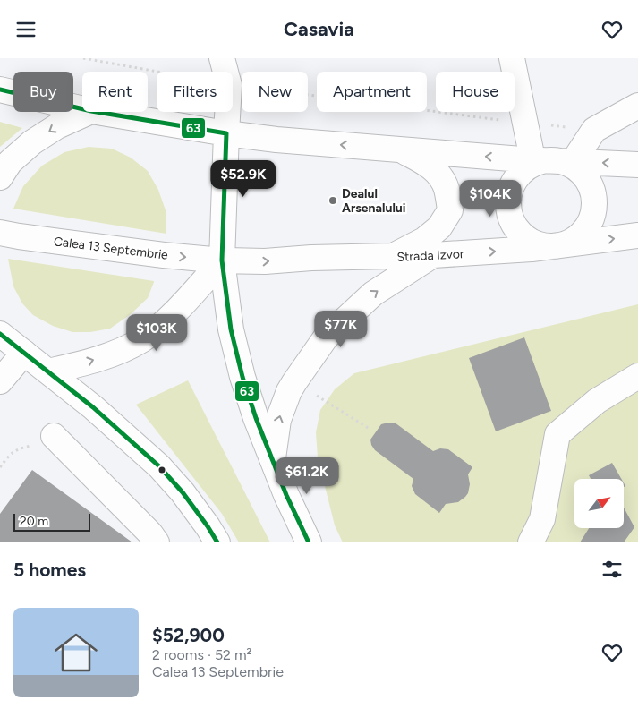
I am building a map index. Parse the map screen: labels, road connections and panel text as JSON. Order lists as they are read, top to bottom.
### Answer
{
  "streets": {
    "main road": ["Calea 13 Septembrie", "Strada Izvor"]
  },
  "crossings": [
    ["Calea 13 Septembrie", "Strada Izvor"]
  ],
  "places": ["Dealul Arsenalului"],
  "lines": ["transit line 63"],
  "scale_bar": "20 m",
  "north": "top right",
  "page": {
    "header": "Casavia",
    "chip": [
      "Buy",
      "Rent",
      "Filters",
      "New",
      "Apartment",
      "House"
    ],
    "price": [
      "$52.9K",
      "$104K",
      "$77K",
      "$103K",
      "$61.2K"
    ],
    "scale": "20 m",
    "heading": "5 homes",
    "list": [
      {
        "name": "$52,900",
        "note": "2 rooms · 52 m² · Calea 13 Septembrie"
      }
    ]
  }
}
